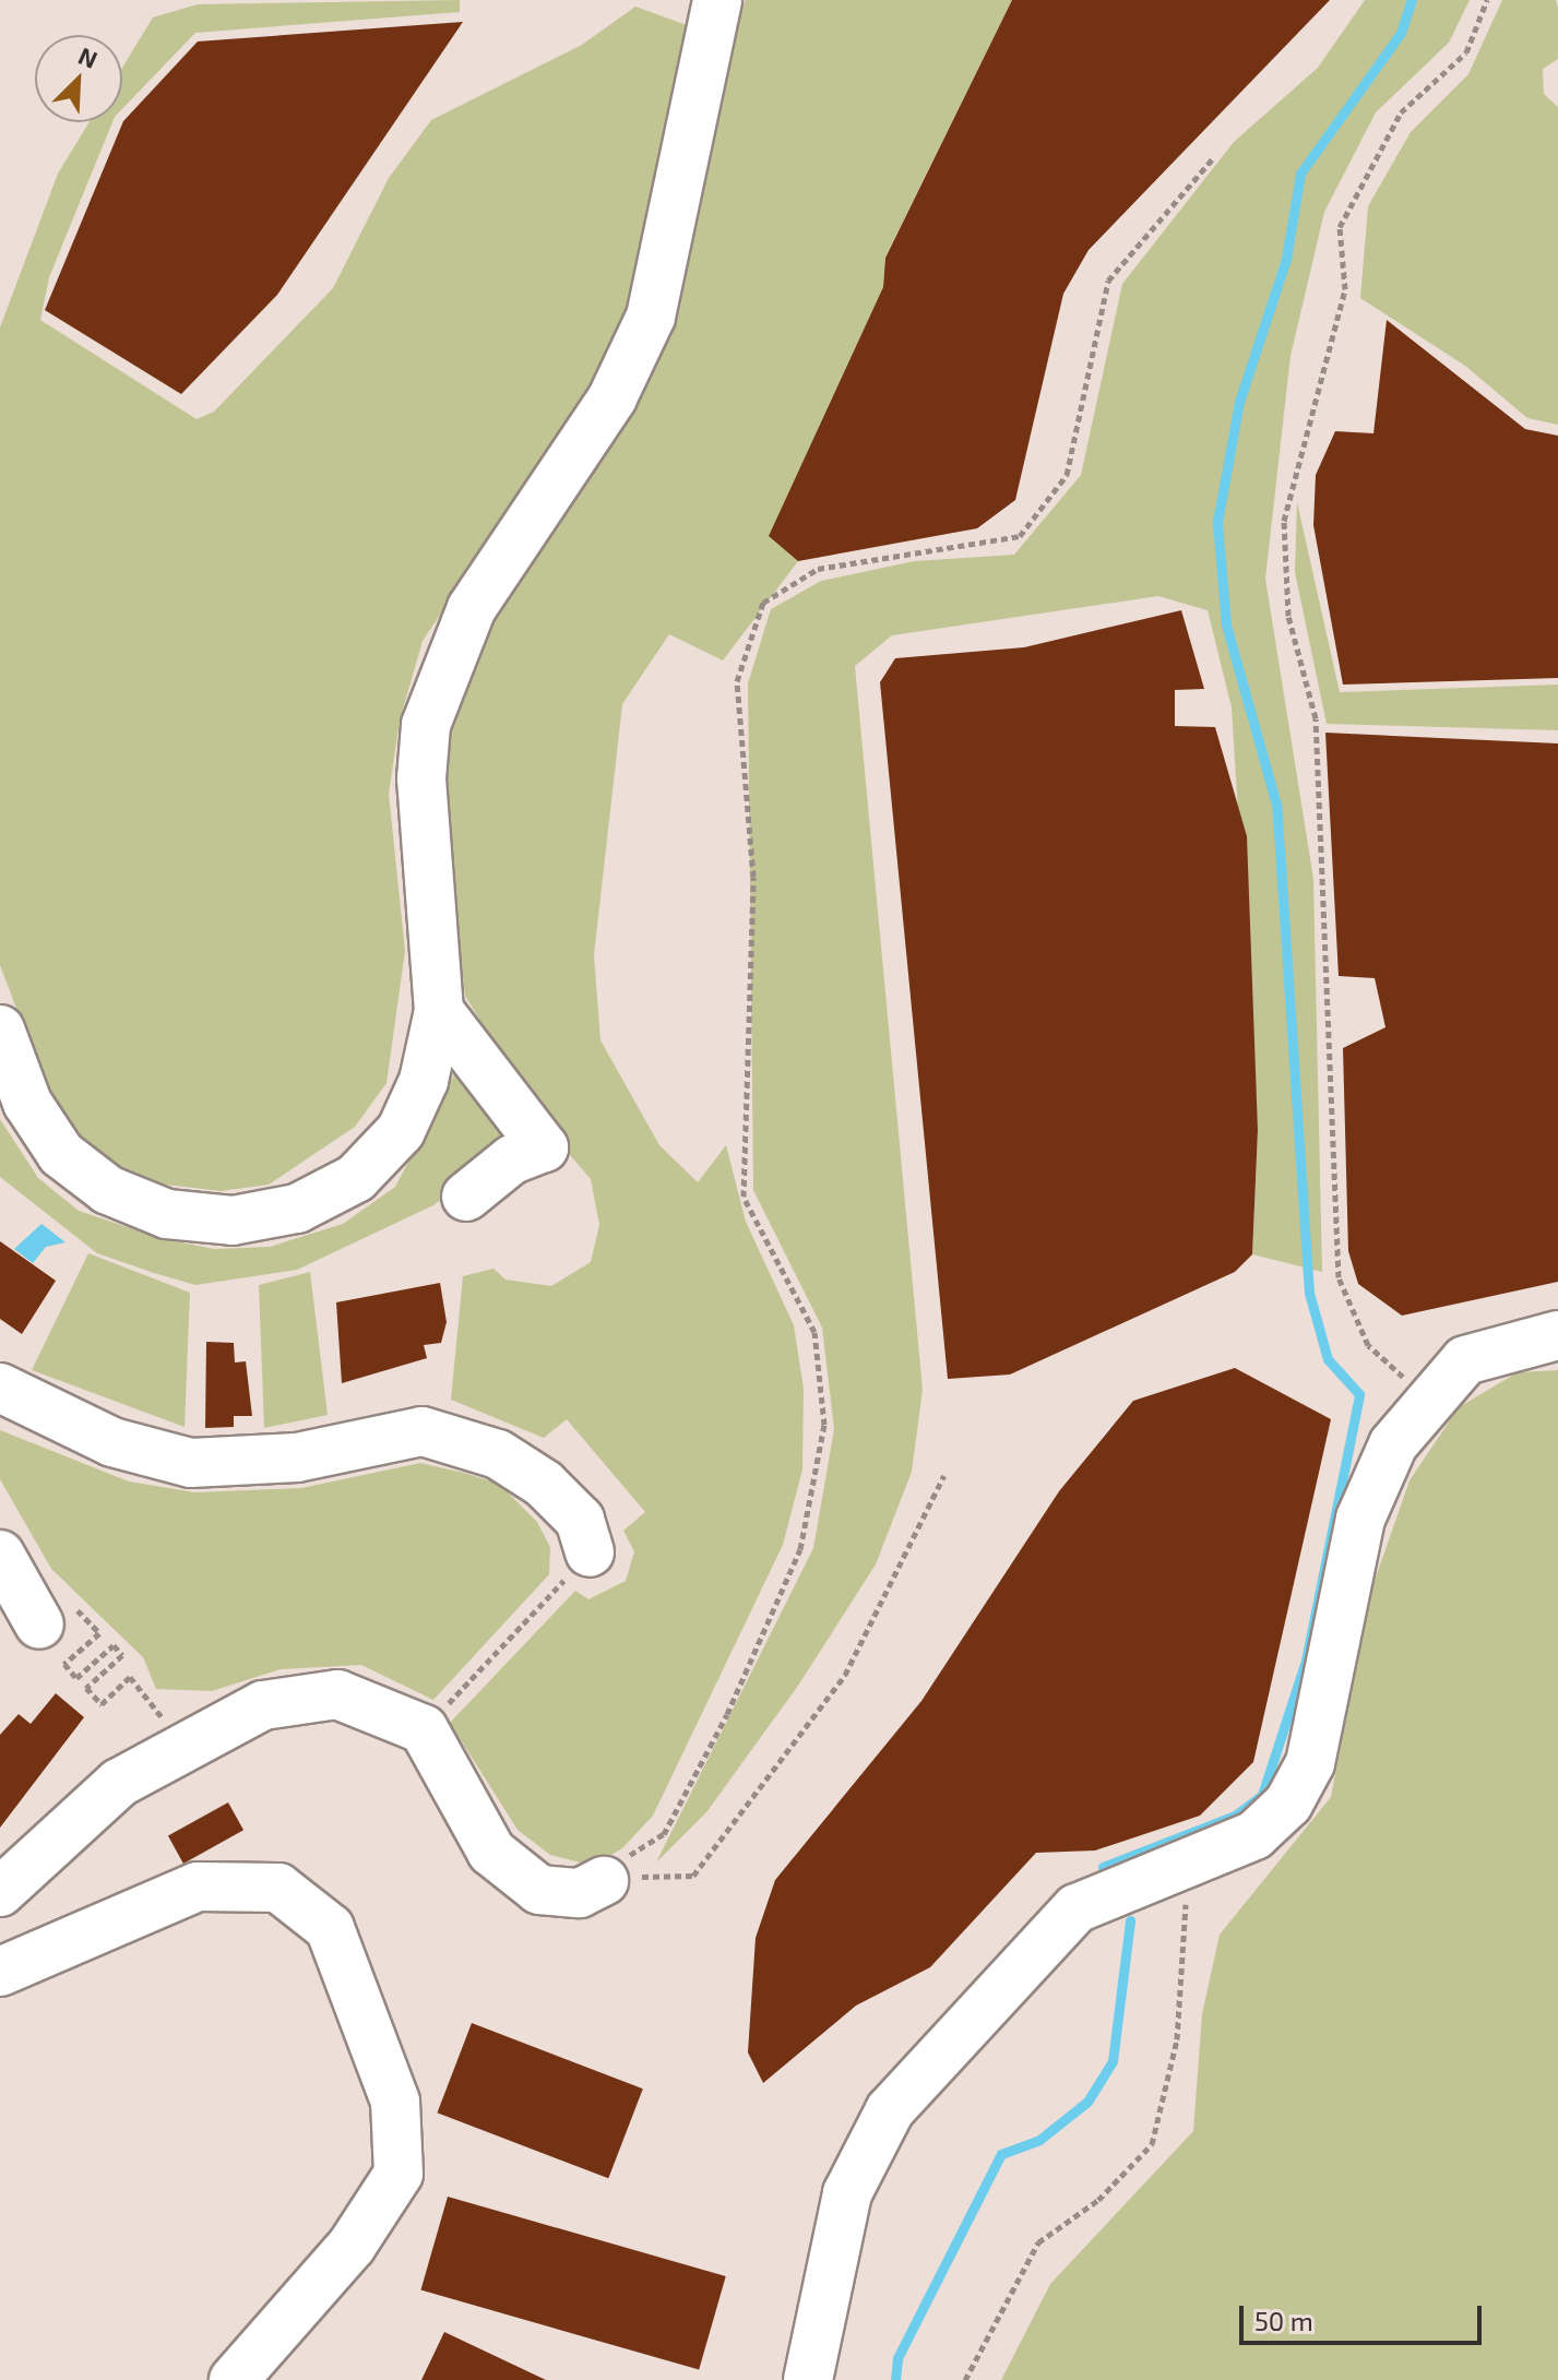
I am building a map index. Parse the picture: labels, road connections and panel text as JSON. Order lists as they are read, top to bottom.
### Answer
{
  "scale_bar": "50 m",
  "north": "top right"
}
